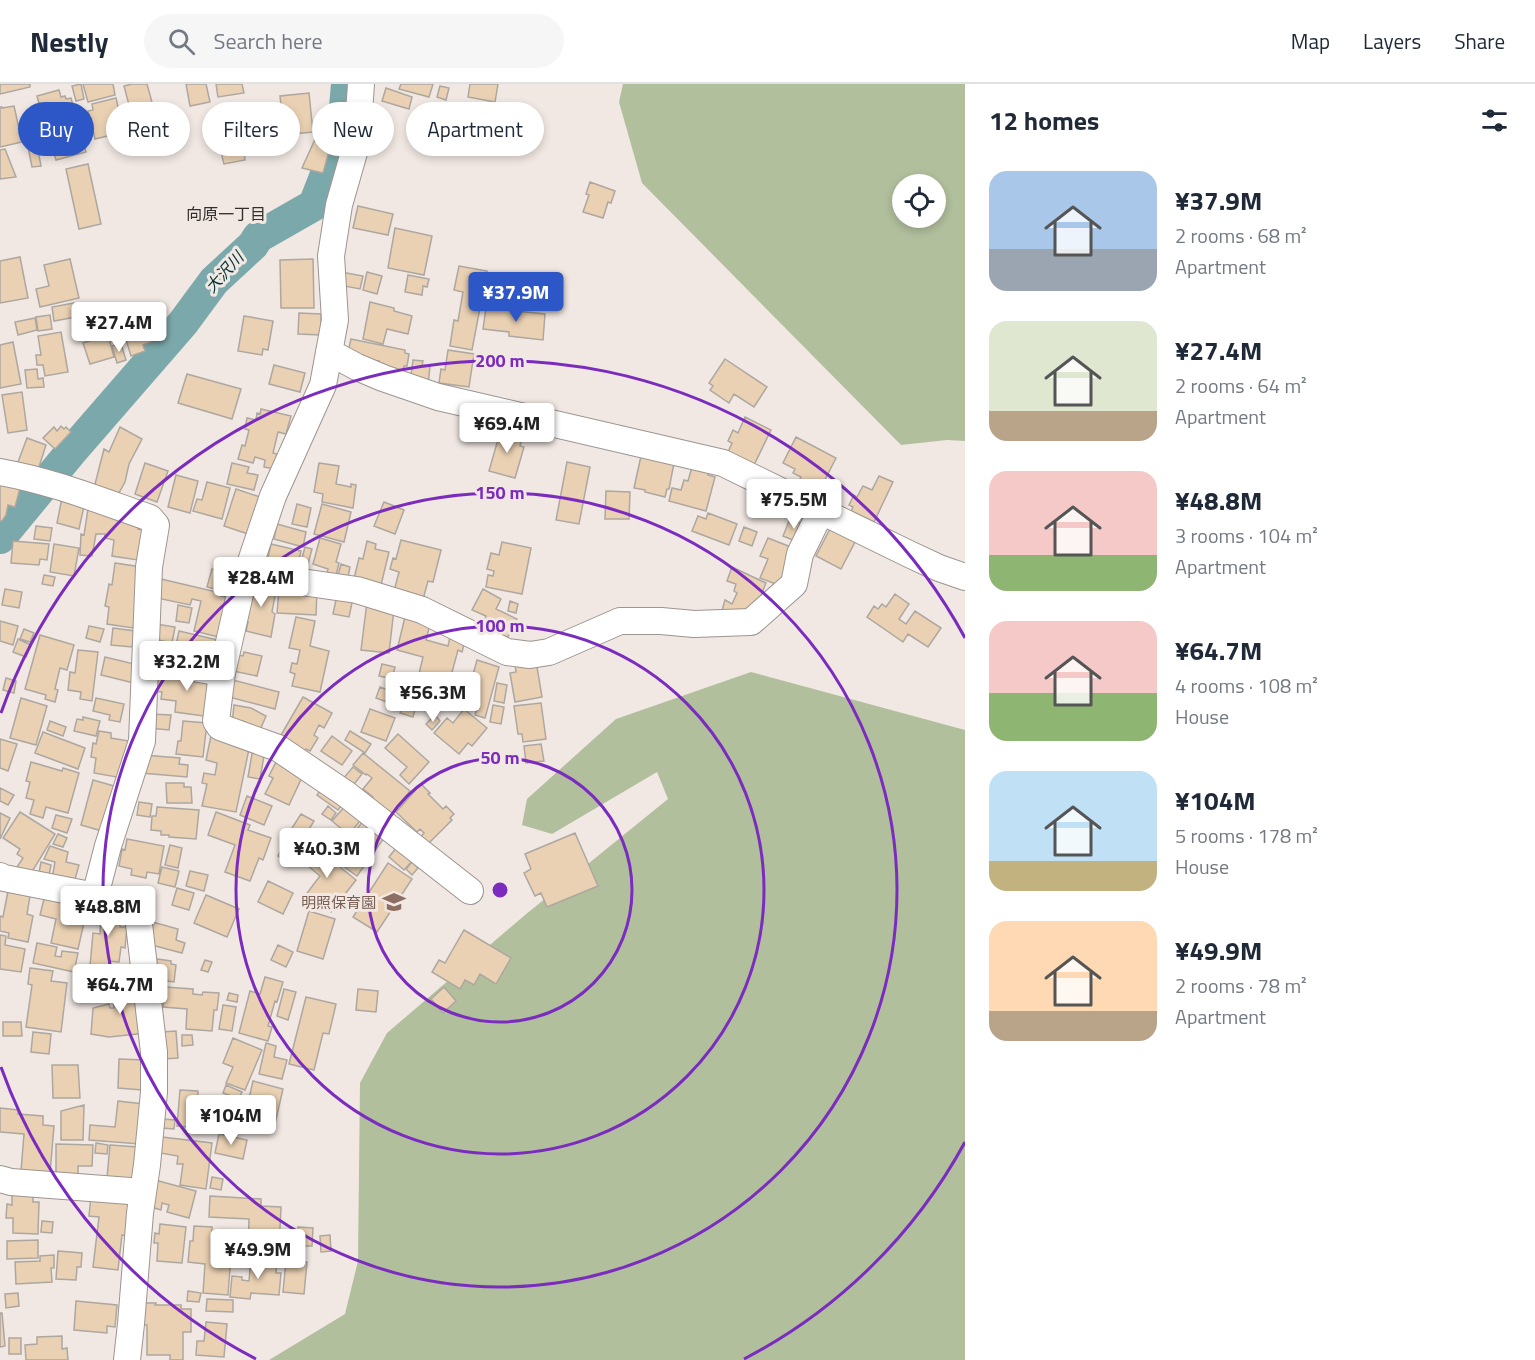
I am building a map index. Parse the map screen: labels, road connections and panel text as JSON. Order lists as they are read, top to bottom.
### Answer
{
  "districts": ["向原一丁目"],
  "water": ["大沢川"],
  "places": {
    "school or university": ["明照保育園"]
  },
  "page": {
    "header": "Nestly",
    "search": "Search here",
    "nav": ["Map", "Layers", "Share"],
    "heading": "12 homes",
    "chip": [
      "Buy",
      "Rent",
      "Filters",
      "New",
      "Apartment"
    ],
    "list": [
      {
        "name": "¥37.9M",
        "note": "2 rooms · 68 m² · Apartment"
      },
      {
        "name": "¥27.4M",
        "note": "2 rooms · 64 m² · Apartment"
      },
      {
        "name": "¥48.8M",
        "note": "3 rooms · 104 m² · Apartment"
      },
      {
        "name": "¥64.7M",
        "note": "4 rooms · 108 m² · House"
      },
      {
        "name": "¥104M",
        "note": "5 rooms · 178 m² · House"
      },
      {
        "name": "¥49.9M",
        "note": "2 rooms · 78 m² · Apartment"
      }
    ],
    "price": [
      "¥37.9M",
      "¥27.4M",
      "¥69.4M",
      "¥75.5M",
      "¥28.4M",
      "¥32.2M",
      "¥56.3M",
      "¥40.3M",
      "¥48.8M",
      "¥64.7M",
      "¥104M",
      "¥49.9M"
    ]
  },
  "rings": [
    "200 m",
    "150 m",
    "100 m",
    "50 m"
  ]
}
